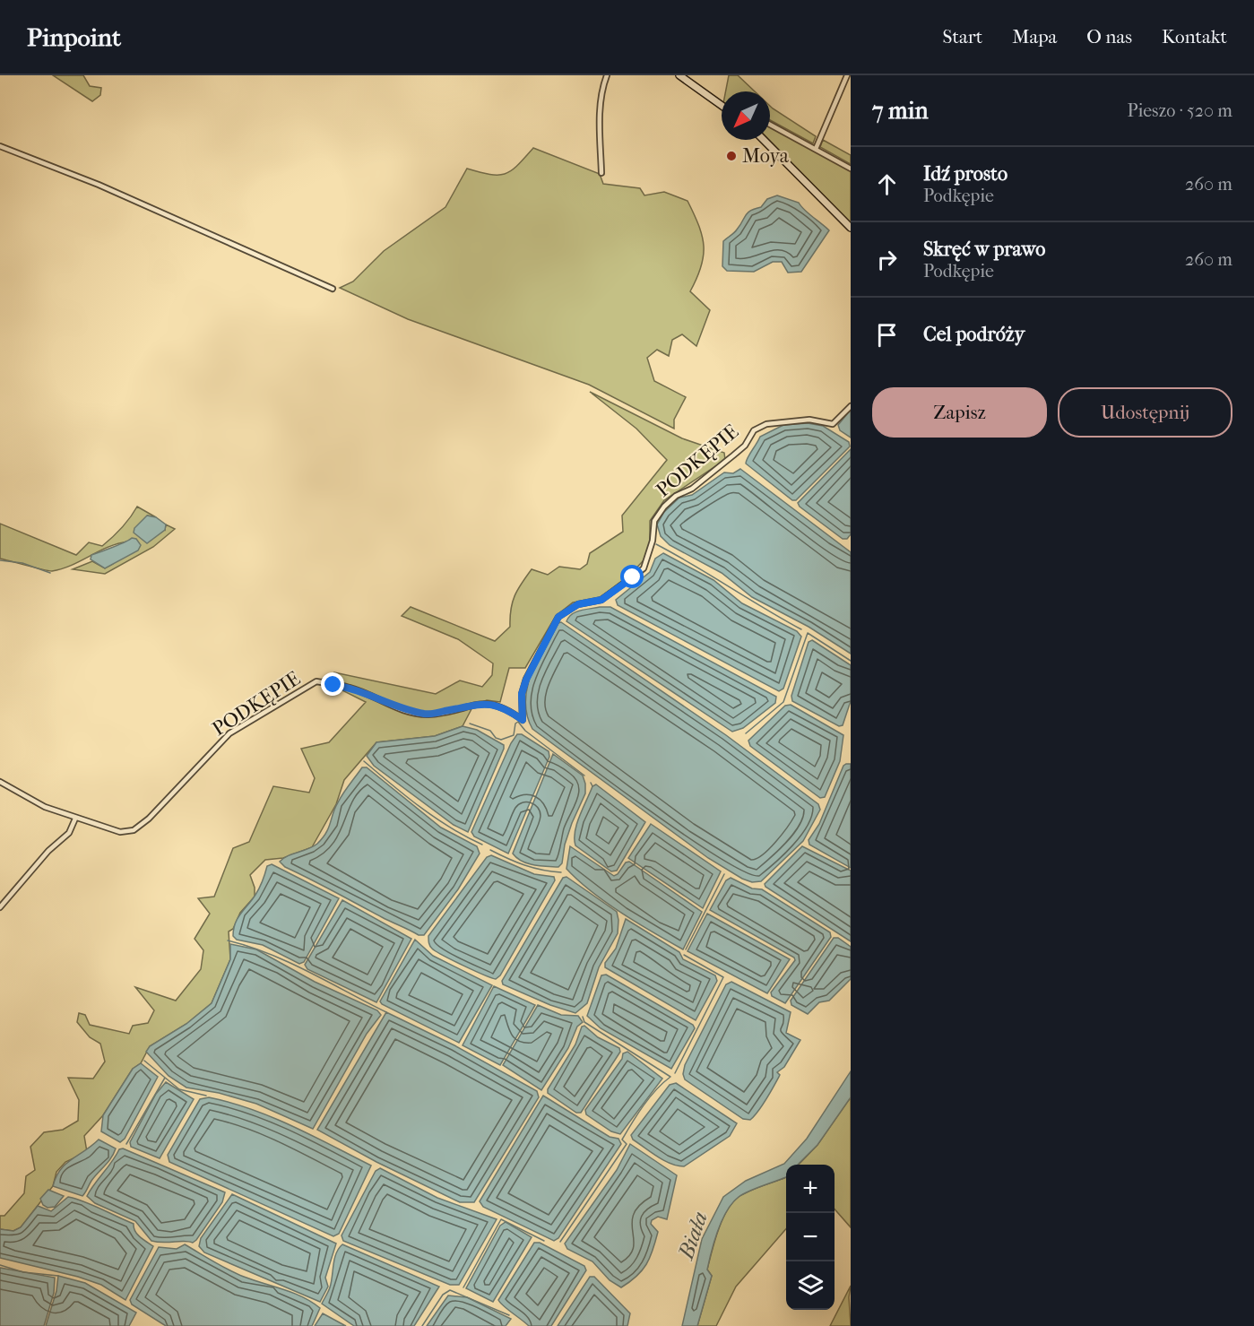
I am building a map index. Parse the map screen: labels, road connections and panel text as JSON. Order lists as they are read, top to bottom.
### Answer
{
  "streets": {
    "street": ["PODKĘPIE"]
  },
  "water": ["Biała"],
  "places": ["Moya"],
  "north": "bottom left",
  "page": {
    "header": "Pinpoint",
    "nav": [
      "Start",
      "Mapa",
      "O nas",
      "Kontakt"
    ],
    "heading": ["7 min", "Pieszo · 520 m"],
    "list": [
      ["Idź prosto", "Podkępie", "260 m"],
      ["Skręć w prawo", "Podkępie", "260 m"],
      "Cel podróży"
    ],
    "buttons": ["Zapisz", "Udostępnij"],
    "map_buttons": ["+", "−"]
  }
}
